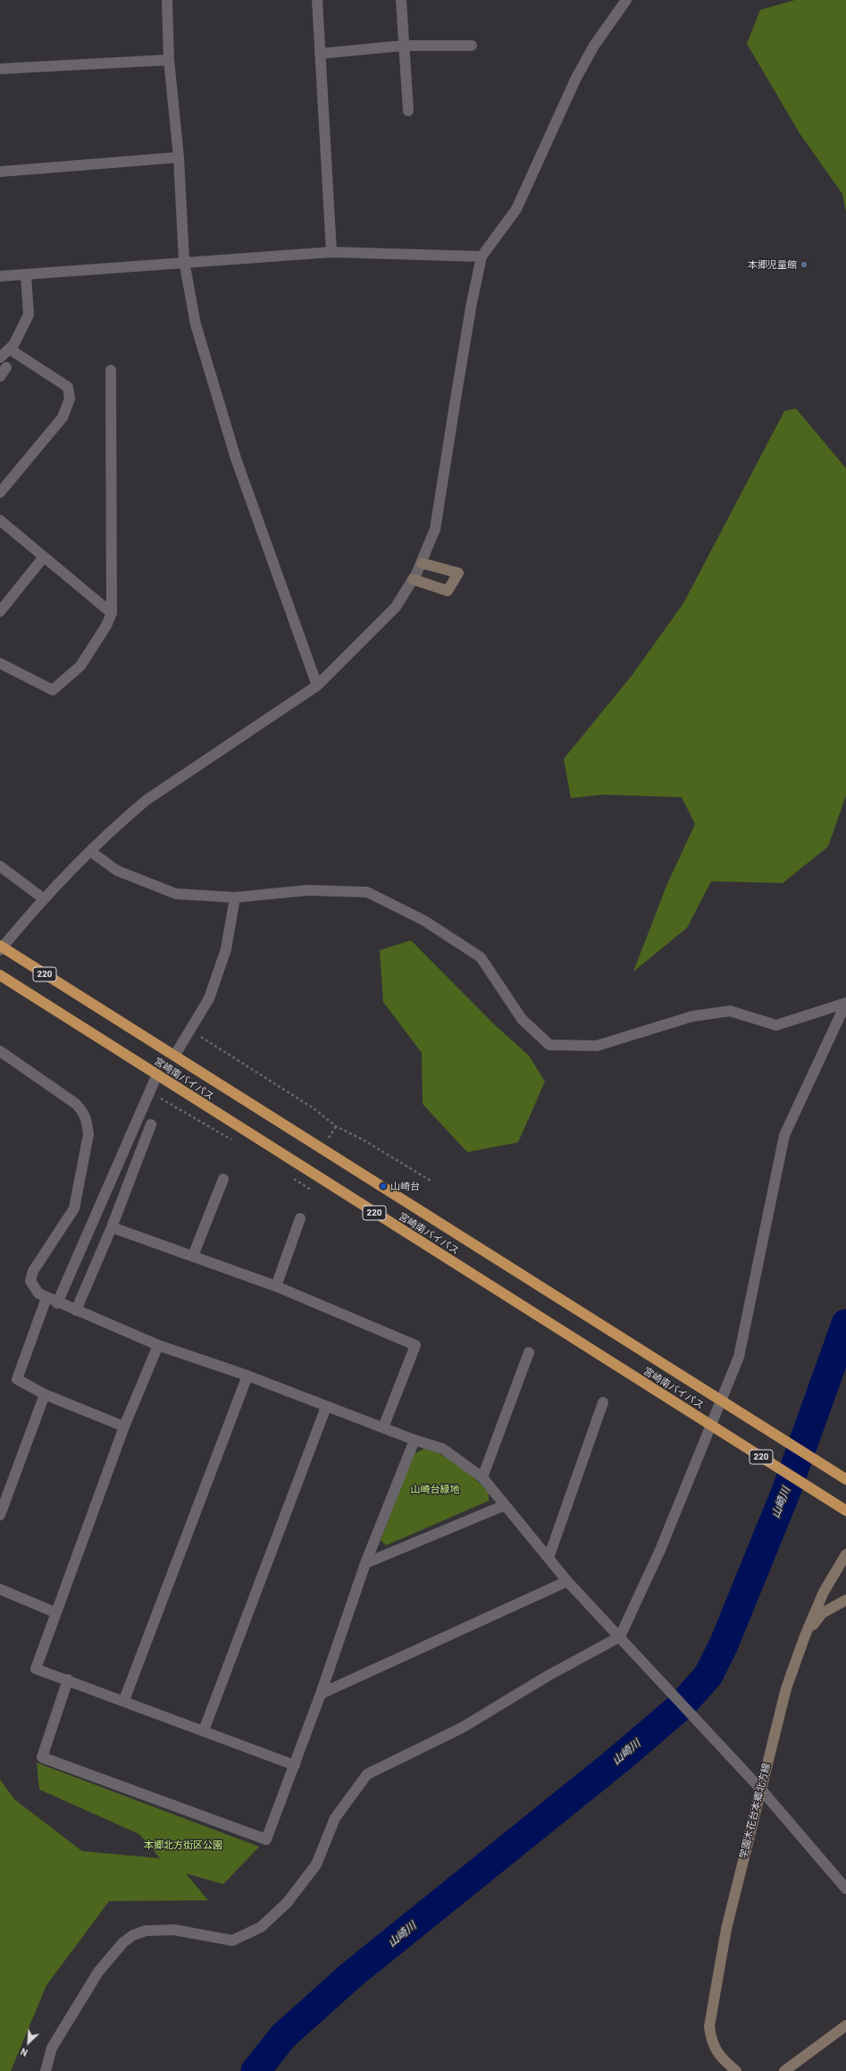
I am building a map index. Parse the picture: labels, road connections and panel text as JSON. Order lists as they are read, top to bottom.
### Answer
{
  "streets": {
    "highway": ["220", "宮崎南バイパス"],
    "main road": ["学園木花台本郷北方線"]
  },
  "water": ["山崎川"],
  "parks": ["山崎台緑地", "本郷北方街区公園"],
  "places": ["本郷児童館", "山崎台"],
  "north": "bottom left"
}
